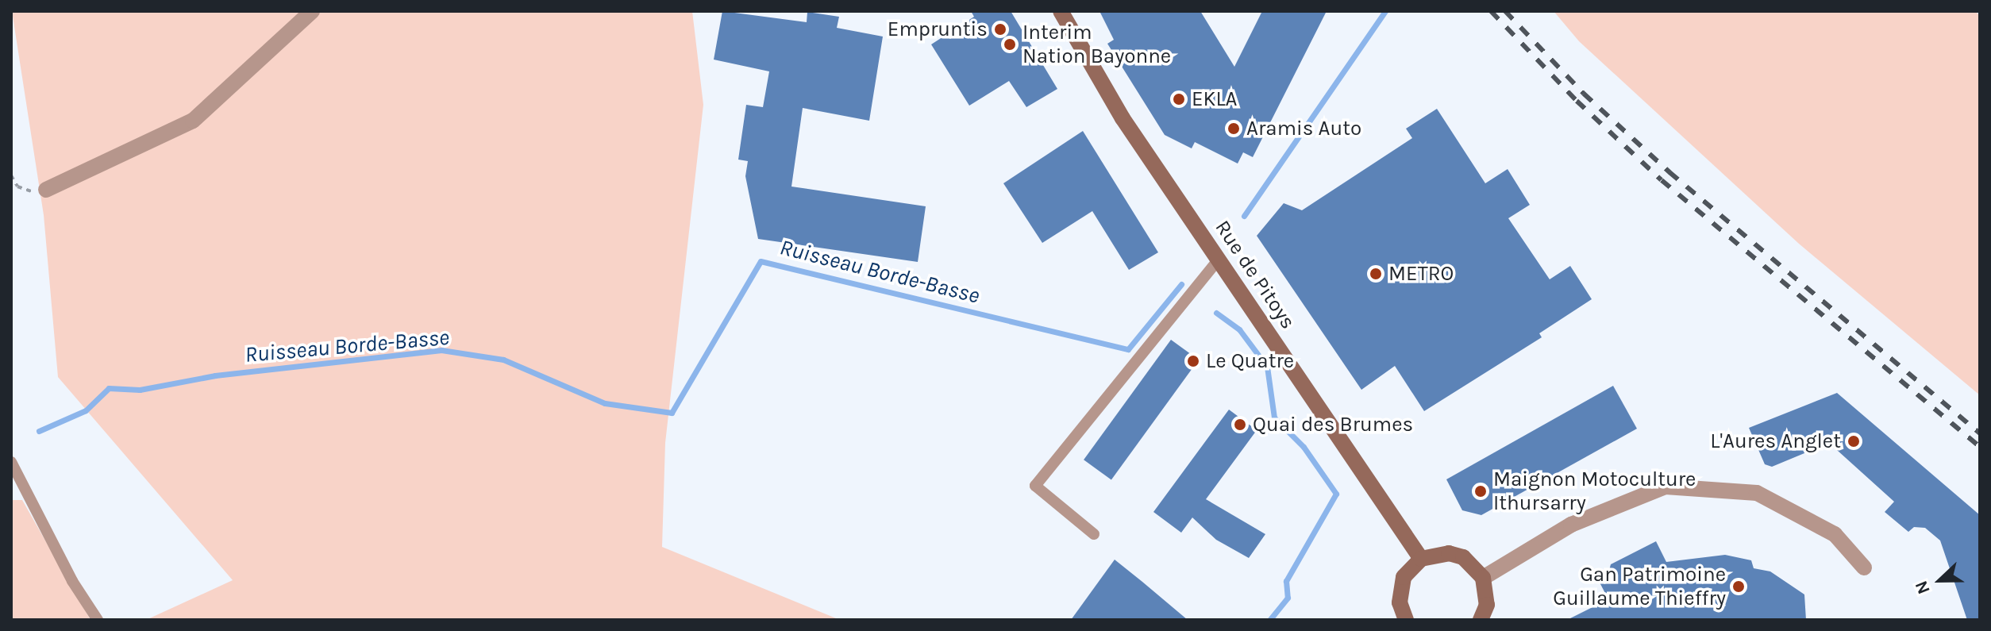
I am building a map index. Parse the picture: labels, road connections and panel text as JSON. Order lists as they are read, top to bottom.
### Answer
{
  "streets": {
    "street": ["Rue de Pitoys"]
  },
  "water": ["Ruisseau Borde-Basse"],
  "places": [
    "Empruntis",
    "Interim Nation Bayonne",
    "EKLA",
    "Aramis Auto",
    "METRO",
    "Le Quatre",
    "Quai des Brumes",
    "L'Aures Anglet",
    "Maignon Motoculture Ithursarry",
    "Gan Patrimoine Guillaume Thieffry"
  ],
  "north": "left"
}
